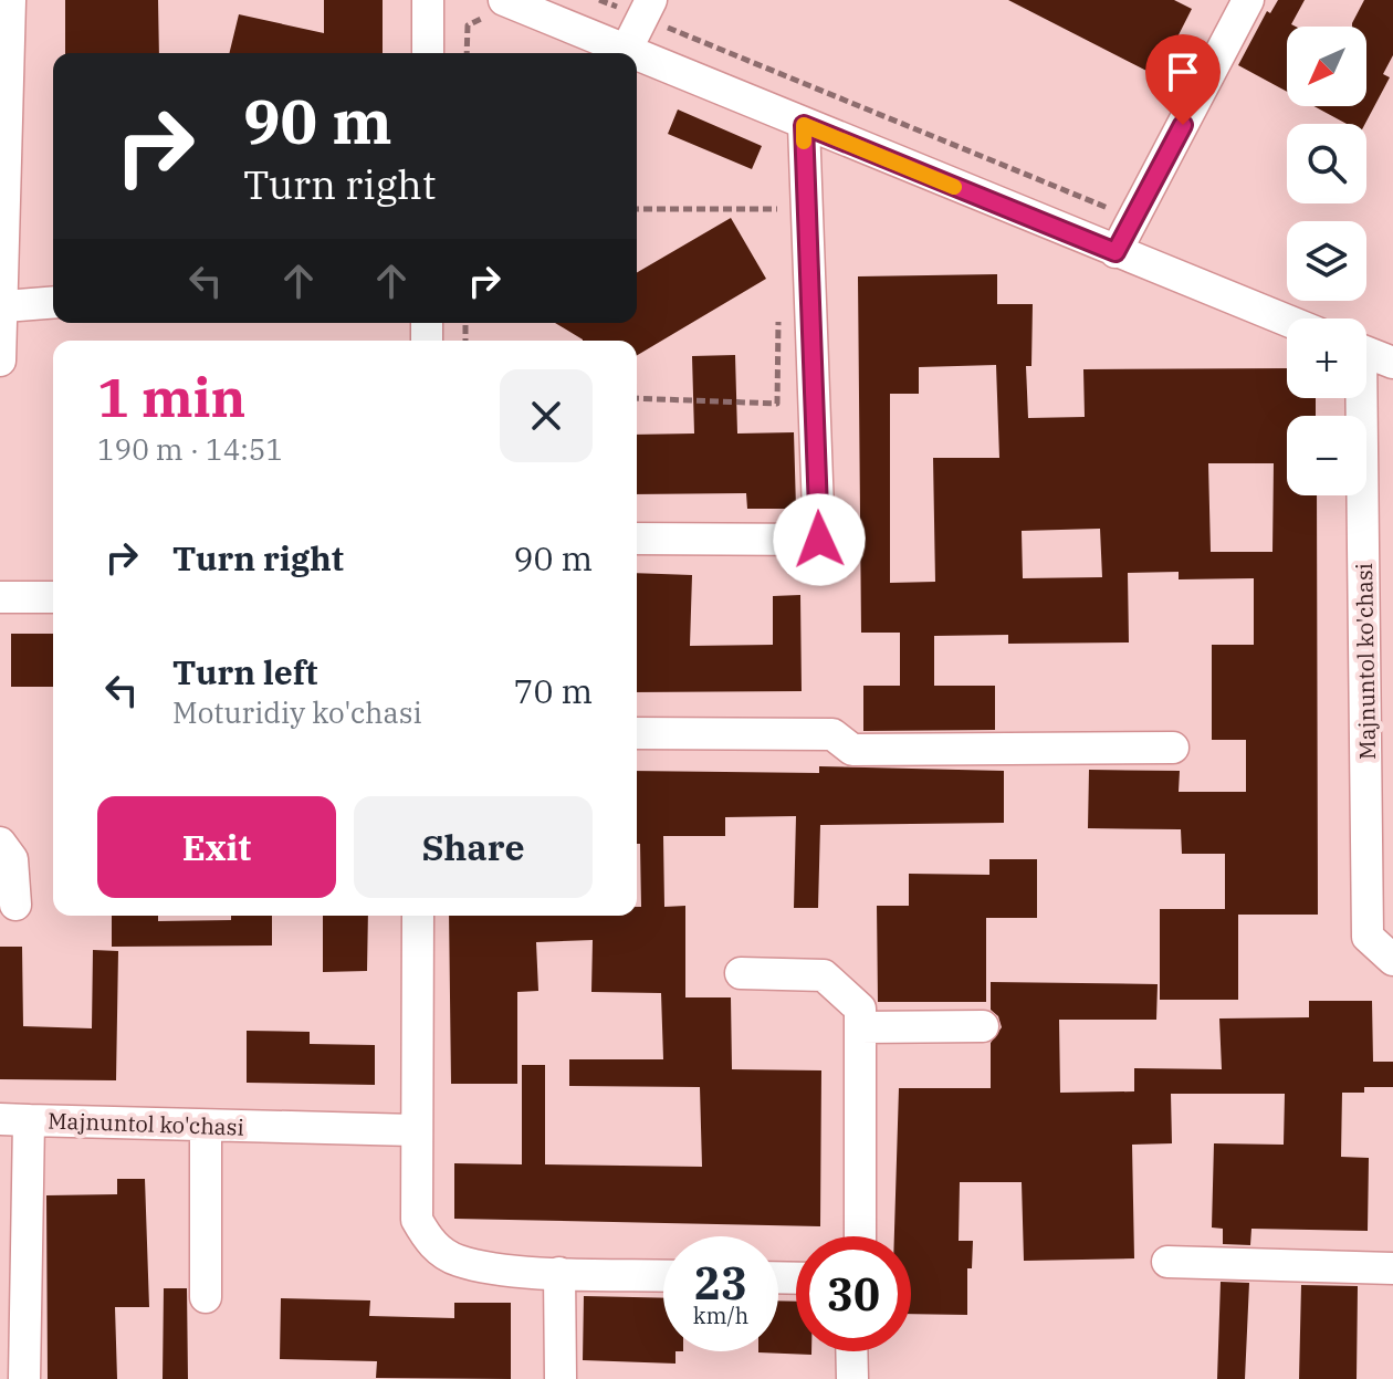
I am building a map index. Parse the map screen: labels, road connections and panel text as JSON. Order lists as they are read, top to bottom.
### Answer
{
  "streets": {
    "street": ["Majnuntol ko'chasi"]
  },
  "north": "bottom left",
  "page": {
    "map_buttons": ["+", "−"],
    "turn": ["90 m", "Turn right"],
    "heading": ["1 min", "190 m · 14:51"],
    "list": [
      {
        "name": "Turn right",
        "value": "90 m"
      },
      {
        "name": "Turn left",
        "note": "Moturidiy ko'chasi",
        "value": "70 m"
      }
    ],
    "buttons": ["Exit", "Share"],
    "speed": "23 km/h",
    "limit": "30"
  }
}
